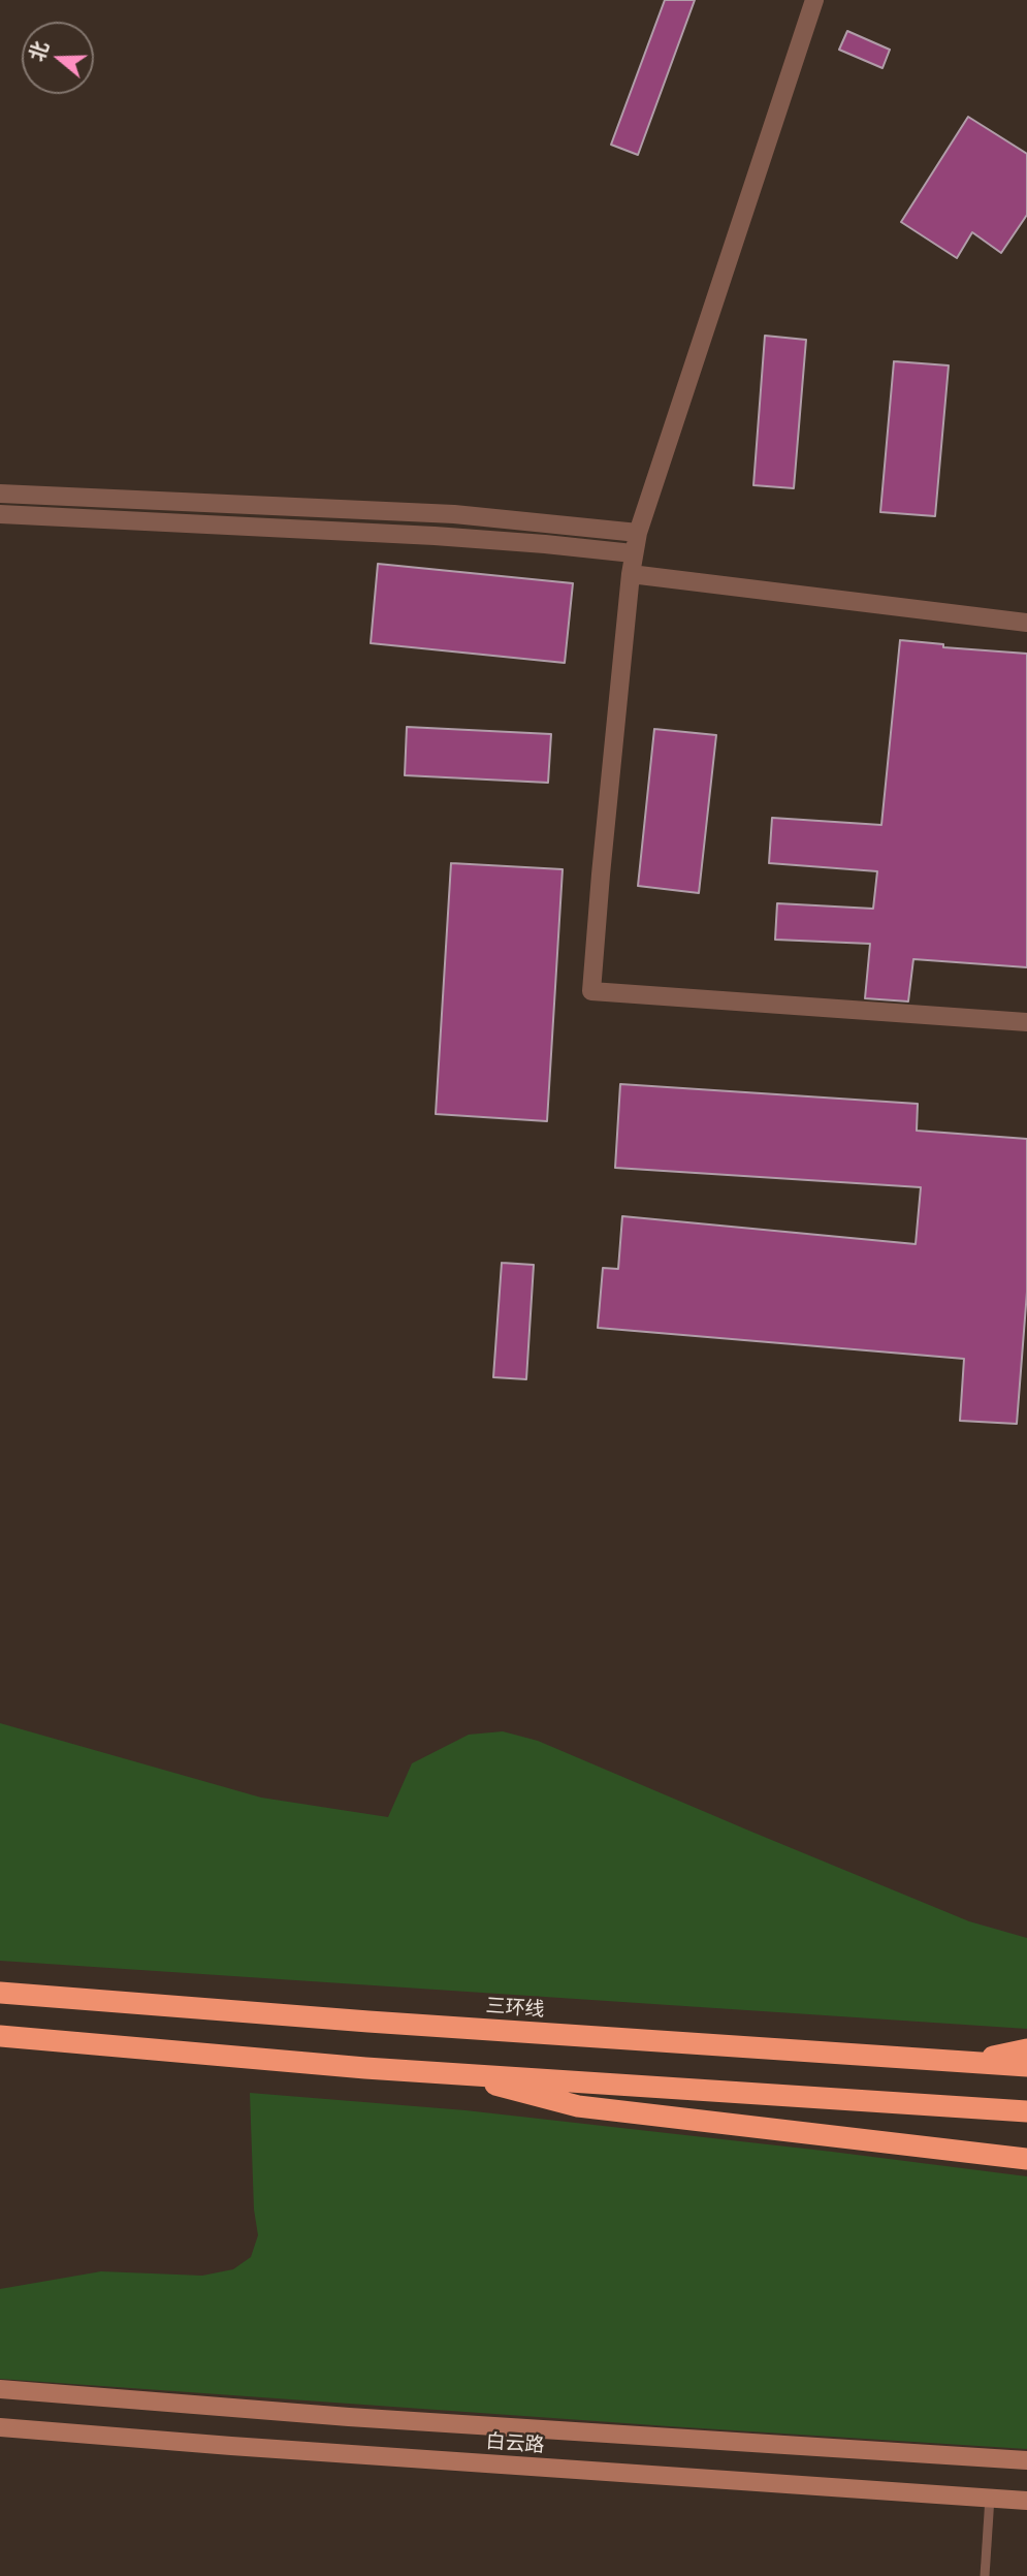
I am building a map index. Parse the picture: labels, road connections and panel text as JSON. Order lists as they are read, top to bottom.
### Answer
{
  "streets": {
    "highway": ["三环线"],
    "street": ["白云路"]
  },
  "north": "left"
}
